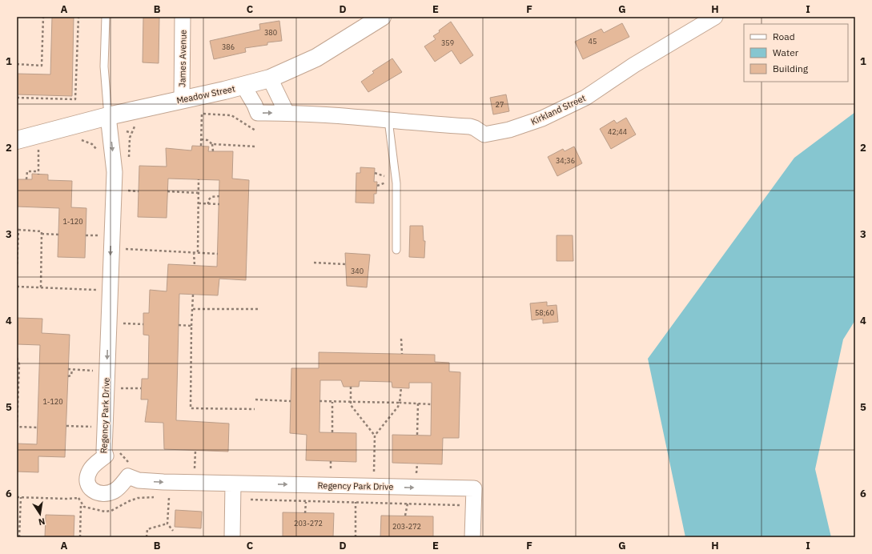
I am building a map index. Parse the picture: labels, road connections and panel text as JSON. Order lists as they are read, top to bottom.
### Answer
{
  "streets": {
    "street": [
      "James Avenue",
      "Meadow Street",
      "Kirkland Street",
      "Regency Park Drive"
    ]
  },
  "crossings": [
    ["James Avenue", "Meadow Street"],
    ["Meadow Street", "Kirkland Street"],
    ["Meadow Street", "Regency Park Drive"]
  ],
  "house_numbers": [
    "380",
    "45",
    "359",
    "386",
    "27",
    "42;44",
    "34;36",
    "1-120",
    "340",
    "58;60",
    "1-120",
    "203-272",
    "203-272"
  ],
  "legend": ["Road", "Water", "Building"],
  "north": "bottom",
  "grid": {
    "columns": [
      "A",
      "B",
      "C",
      "D",
      "E",
      "F",
      "G",
      "H",
      "I"
    ],
    "rows": [
      "1",
      "2",
      "3",
      "4",
      "5",
      "6"
    ]
  }
}
